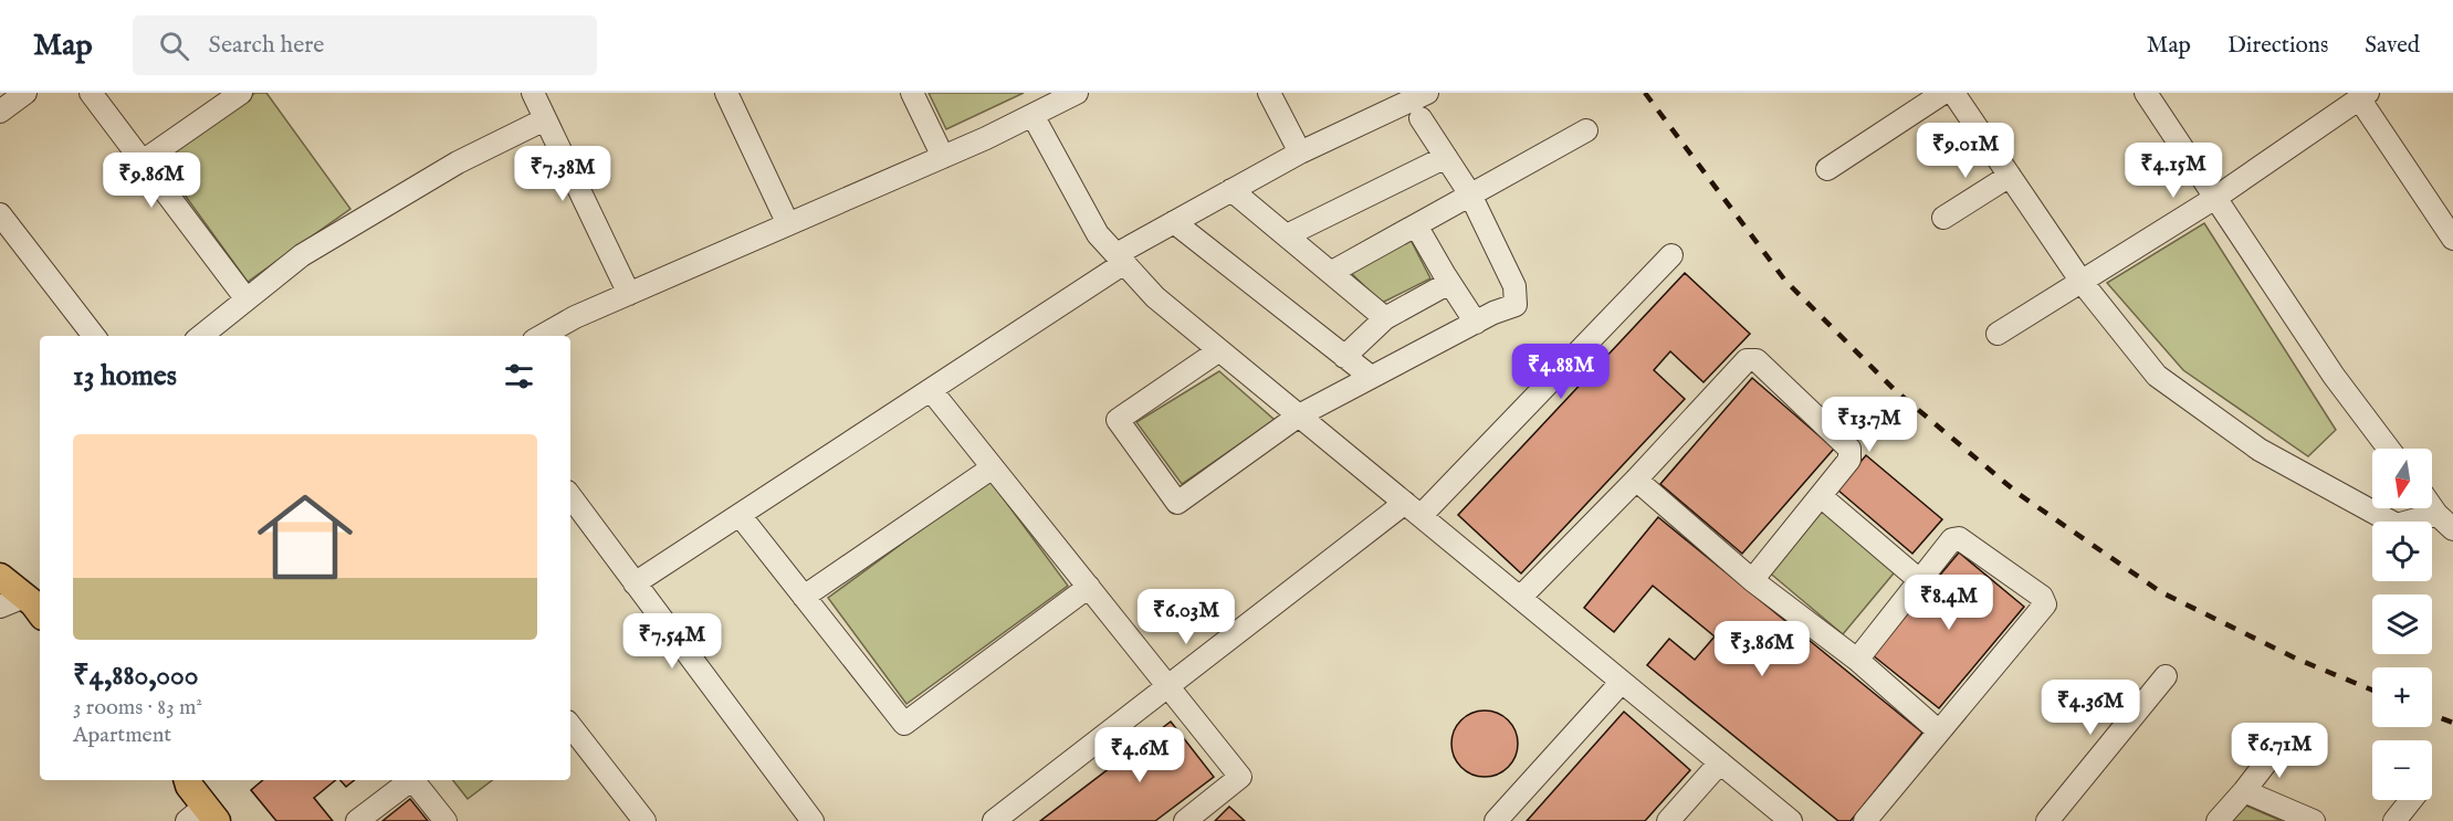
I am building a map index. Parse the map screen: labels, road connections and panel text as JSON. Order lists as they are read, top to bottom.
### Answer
{
  "north": "bottom",
  "page": {
    "header": "Map",
    "search": "Search here",
    "nav": ["Map", "Directions", "Saved"],
    "price": [
      "₹9.01M",
      "₹4.15M",
      "₹7.38M",
      "₹9.86M",
      "₹4.88M",
      "₹13.7M",
      "₹8.4M",
      "₹6.03M",
      "₹7.54M",
      "₹3.86M",
      "₹4.36M",
      "₹6.71M",
      "₹4.6M"
    ],
    "heading": "13 homes",
    "list": [
      {
        "name": "₹4,880,000",
        "note": "3 rooms · 83 m² · Apartment"
      }
    ],
    "map_buttons": ["+", "−"]
  }
}
